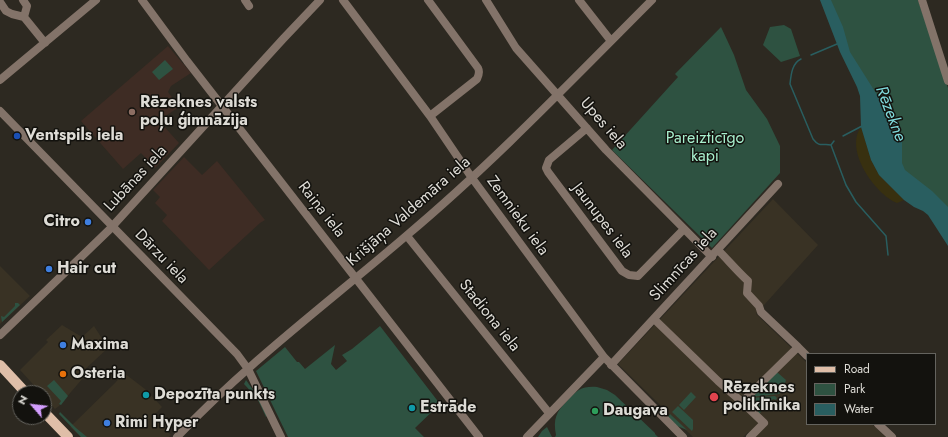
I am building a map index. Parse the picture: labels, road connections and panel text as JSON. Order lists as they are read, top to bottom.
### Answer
{
  "streets": {
    "street": [
      "Upes iela",
      "Lubānas iela",
      "Raiņa iela",
      "Krišjāņa Valdemāra iela",
      "Zemnieku iela",
      "Jaunupes iela",
      "Dārzu iela",
      "Slimnīcas iela",
      "Stadiona iela"
    ]
  },
  "crossings": [
    ["Upes iela", "Krišjāņa Valdemāra iela"],
    ["Upes iela", "Jaunupes iela"],
    ["Upes iela", "Slimnīcas iela"],
    ["Lubānas iela", "Raiņa iela"],
    ["Lubānas iela", "Dārzu iela"],
    ["Raiņa iela", "Krišjāņa Valdemāra iela"],
    ["Krišjāņa Valdemāra iela", "Zemnieku iela"],
    ["Krišjāņa Valdemāra iela", "Dārzu iela"],
    ["Krišjāņa Valdemāra iela", "Stadiona iela"],
    ["Zemnieku iela", "Slimnīcas iela"]
  ],
  "water": ["Rēzekne"],
  "parks": ["Pareizticīgo kapi"],
  "places": [
    "Rēzeknes valsts poļu ģimnāzija",
    "Ventspils iela",
    "Citro",
    "Hair cut",
    "Maxima",
    "Osteria",
    "Depozīta punkts",
    "Rēzeknes poliklīnika",
    "Estrāde",
    "Daugava",
    "Rimi Hyper"
  ],
  "legend": ["Road", "Park", "Water"],
  "north": "top left"
}
